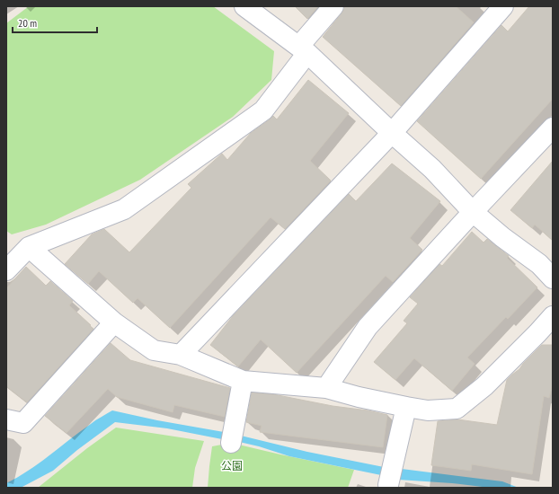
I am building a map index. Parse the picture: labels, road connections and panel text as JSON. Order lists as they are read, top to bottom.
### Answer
{
  "parks": ["公園"],
  "scale_bar": "20 m"
}
